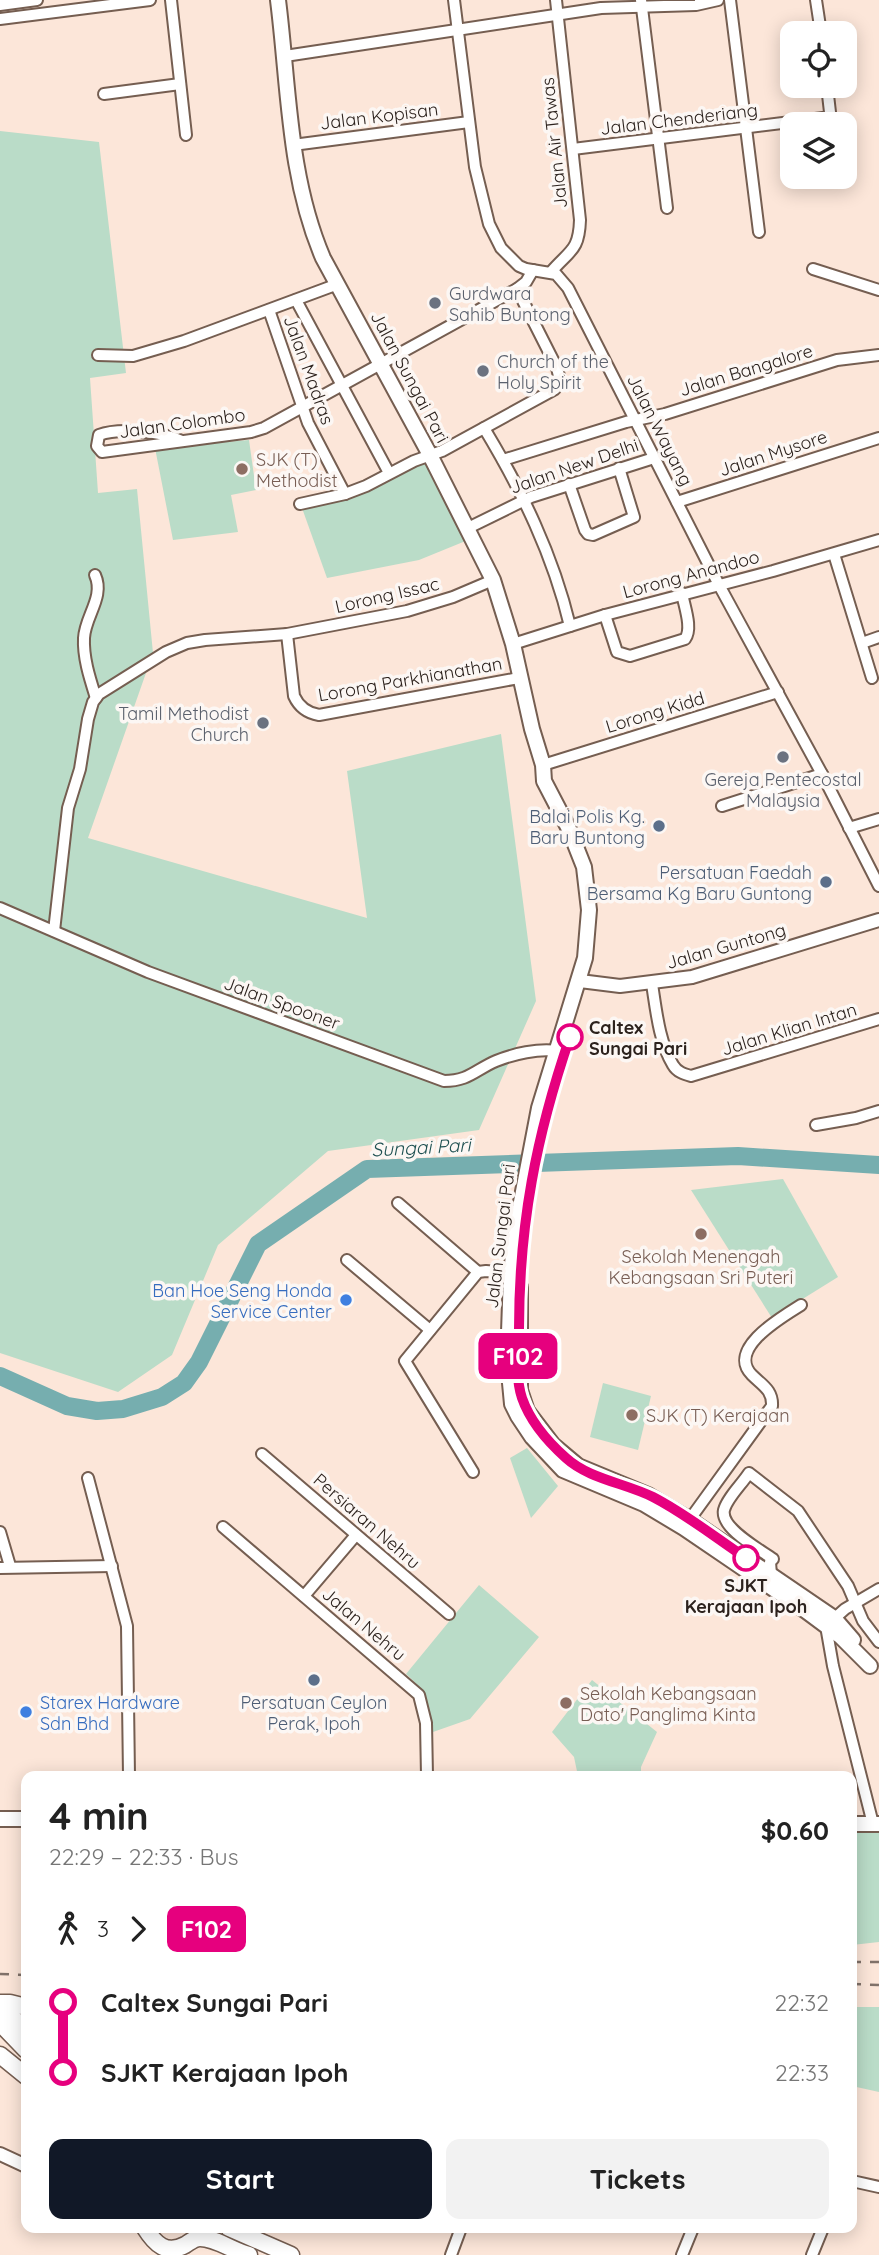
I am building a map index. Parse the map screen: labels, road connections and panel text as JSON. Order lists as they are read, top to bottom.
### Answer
{
  "streets": {
    "main road": ["Jalan Sungai Pari"],
    "street": [
      "Jalan Kopisan",
      "Jalan Chenderiang",
      "Jalan Air Tawas",
      "Jalan Madras",
      "Jalan Bangalore",
      "Jalan Colombo",
      "Jalan Wayang",
      "Jalan Mysore",
      "Jalan New Delhi",
      "Lorong Anandoo",
      "Lorong Issac",
      "Lorong Parkhianathan",
      "Lorong Kidd",
      "Jalan Guntong",
      "Jalan Spooner",
      "Jalan Klian Intan",
      "Persiaran Nehru",
      "Jalan Nehru"
    ]
  },
  "crossings": [
    ["Jalan Kopisan", "Jalan Sungai Pari"],
    ["Jalan Chenderiang", "Jalan Air Tawas"],
    ["Jalan Air Tawas", "Jalan Wayang"],
    ["Jalan Madras", "Jalan Colombo"],
    ["Jalan Bangalore", "Jalan Wayang"],
    ["Jalan Sungai Pari", "Jalan Colombo"],
    ["Jalan Sungai Pari", "Jalan New Delhi"],
    ["Jalan Sungai Pari", "Lorong Anandoo"],
    ["Jalan Sungai Pari", "Lorong Issac"],
    ["Jalan Sungai Pari", "Lorong Parkhianathan"],
    ["Jalan Sungai Pari", "Lorong Kidd"],
    ["Jalan Sungai Pari", "Jalan Guntong"],
    ["Jalan Sungai Pari", "Jalan Spooner"],
    ["Jalan Wayang", "Jalan Mysore"],
    ["Jalan Wayang", "Jalan New Delhi"],
    ["Jalan Wayang", "Lorong Anandoo"],
    ["Jalan Wayang", "Lorong Kidd"],
    ["Lorong Issac", "Lorong Parkhianathan"],
    ["Jalan Guntong", "Jalan Klian Intan"]
  ],
  "water": ["Sungai Pari"],
  "places": [
    "Gurdwara Sahib Buntong",
    "Church of the Holy Spirit",
    "SJK (T) Methodist",
    "Tamil Methodist Church",
    "Gereja Pentecostal Malaysia",
    "Balai Polis Kg. Baru Buntong",
    "Persatuan Faedah Bersama Kg Baru Guntong",
    "Caltex Sungai Pari",
    "Sekolah Menengah Kebangsaan Sri Puteri",
    "Ban Hoe Seng Honda Service Center",
    "SJK (T) Kerajaan",
    "SJKT Kerajaan Ipoh",
    "Persatuan Ceylon Perak, Ipoh",
    "Sekolah Kebangsaan Dato' Panglima Kinta",
    "Starex Hardware Sdn Bhd"
  ],
  "lines": ["bus line F102"],
  "page": {
    "on_map": "F102",
    "heading": ["4 min", "22:29 – 22:33 · Bus", "$0.60"],
    "legs": ["3", "F102"],
    "list": [
      {
        "name": "Caltex Sungai Pari",
        "value": "22:32"
      },
      {
        "name": "SJKT Kerajaan Ipoh",
        "value": "22:33"
      }
    ],
    "buttons": ["Start", "Tickets"]
  }
}
